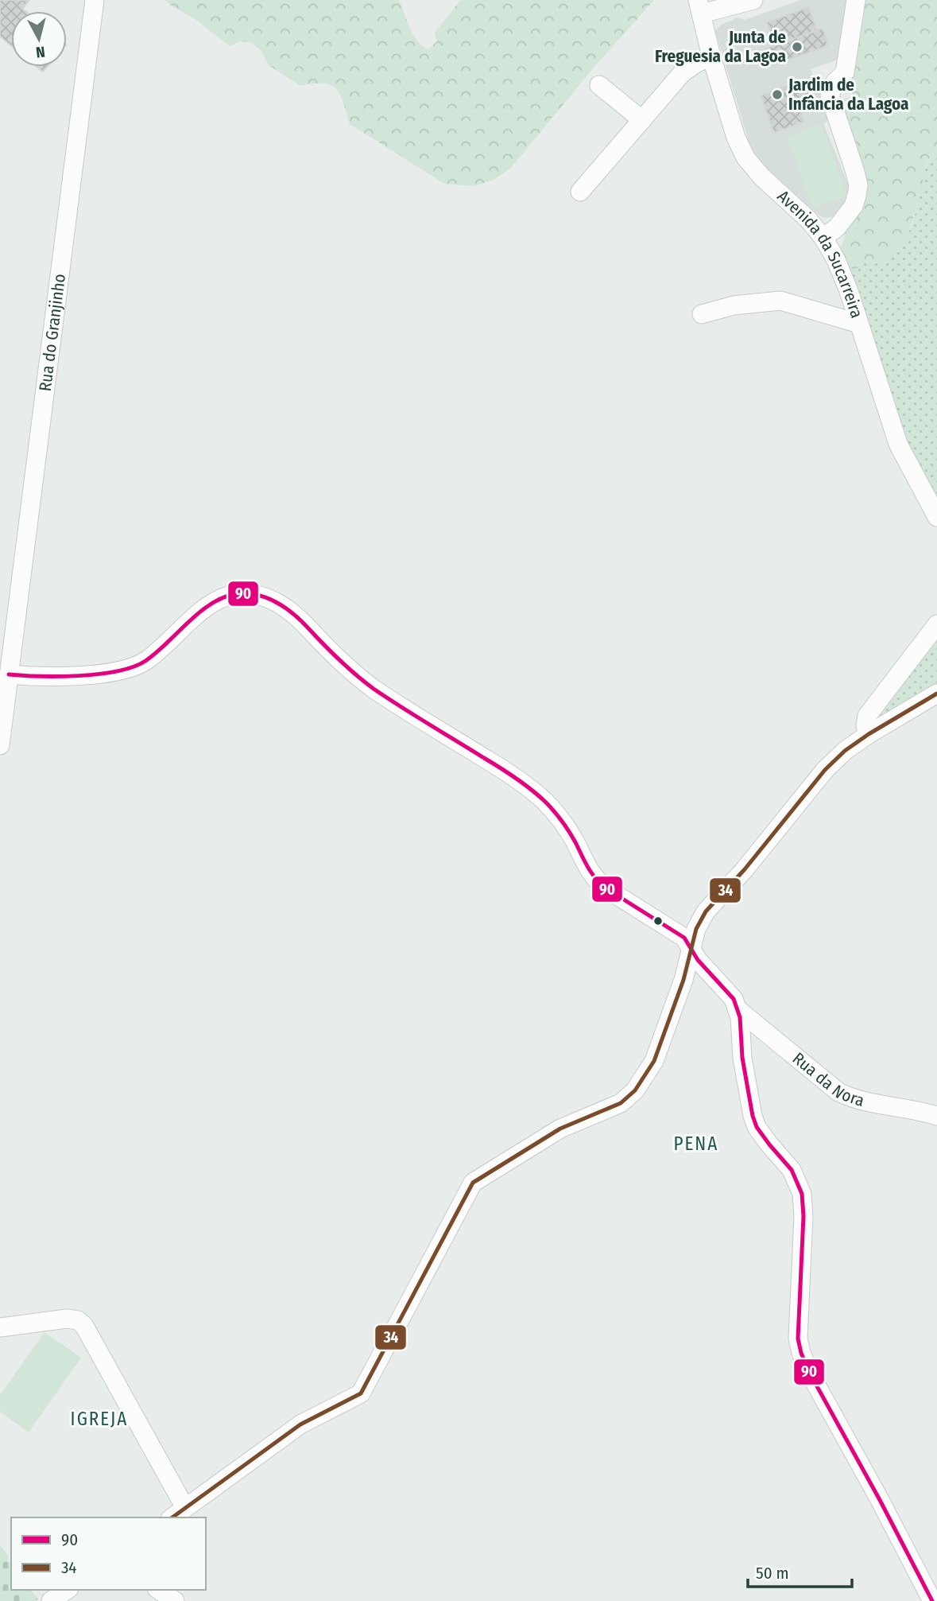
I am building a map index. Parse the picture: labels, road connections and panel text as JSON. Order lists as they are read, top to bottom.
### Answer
{
  "streets": {
    "street": ["Avenida da Sucarreira", "Rua do Granjinho", "Rua da Nora"]
  },
  "districts": ["PENA", "IGREJA"],
  "places": ["Junta de Freguesia da Lagoa", "Jardim de Infância da Lagoa"],
  "lines": ["transit line 90", "transit line 34"],
  "legend": ["90", "34"],
  "scale_bar": "50 m",
  "north": "bottom"
}
